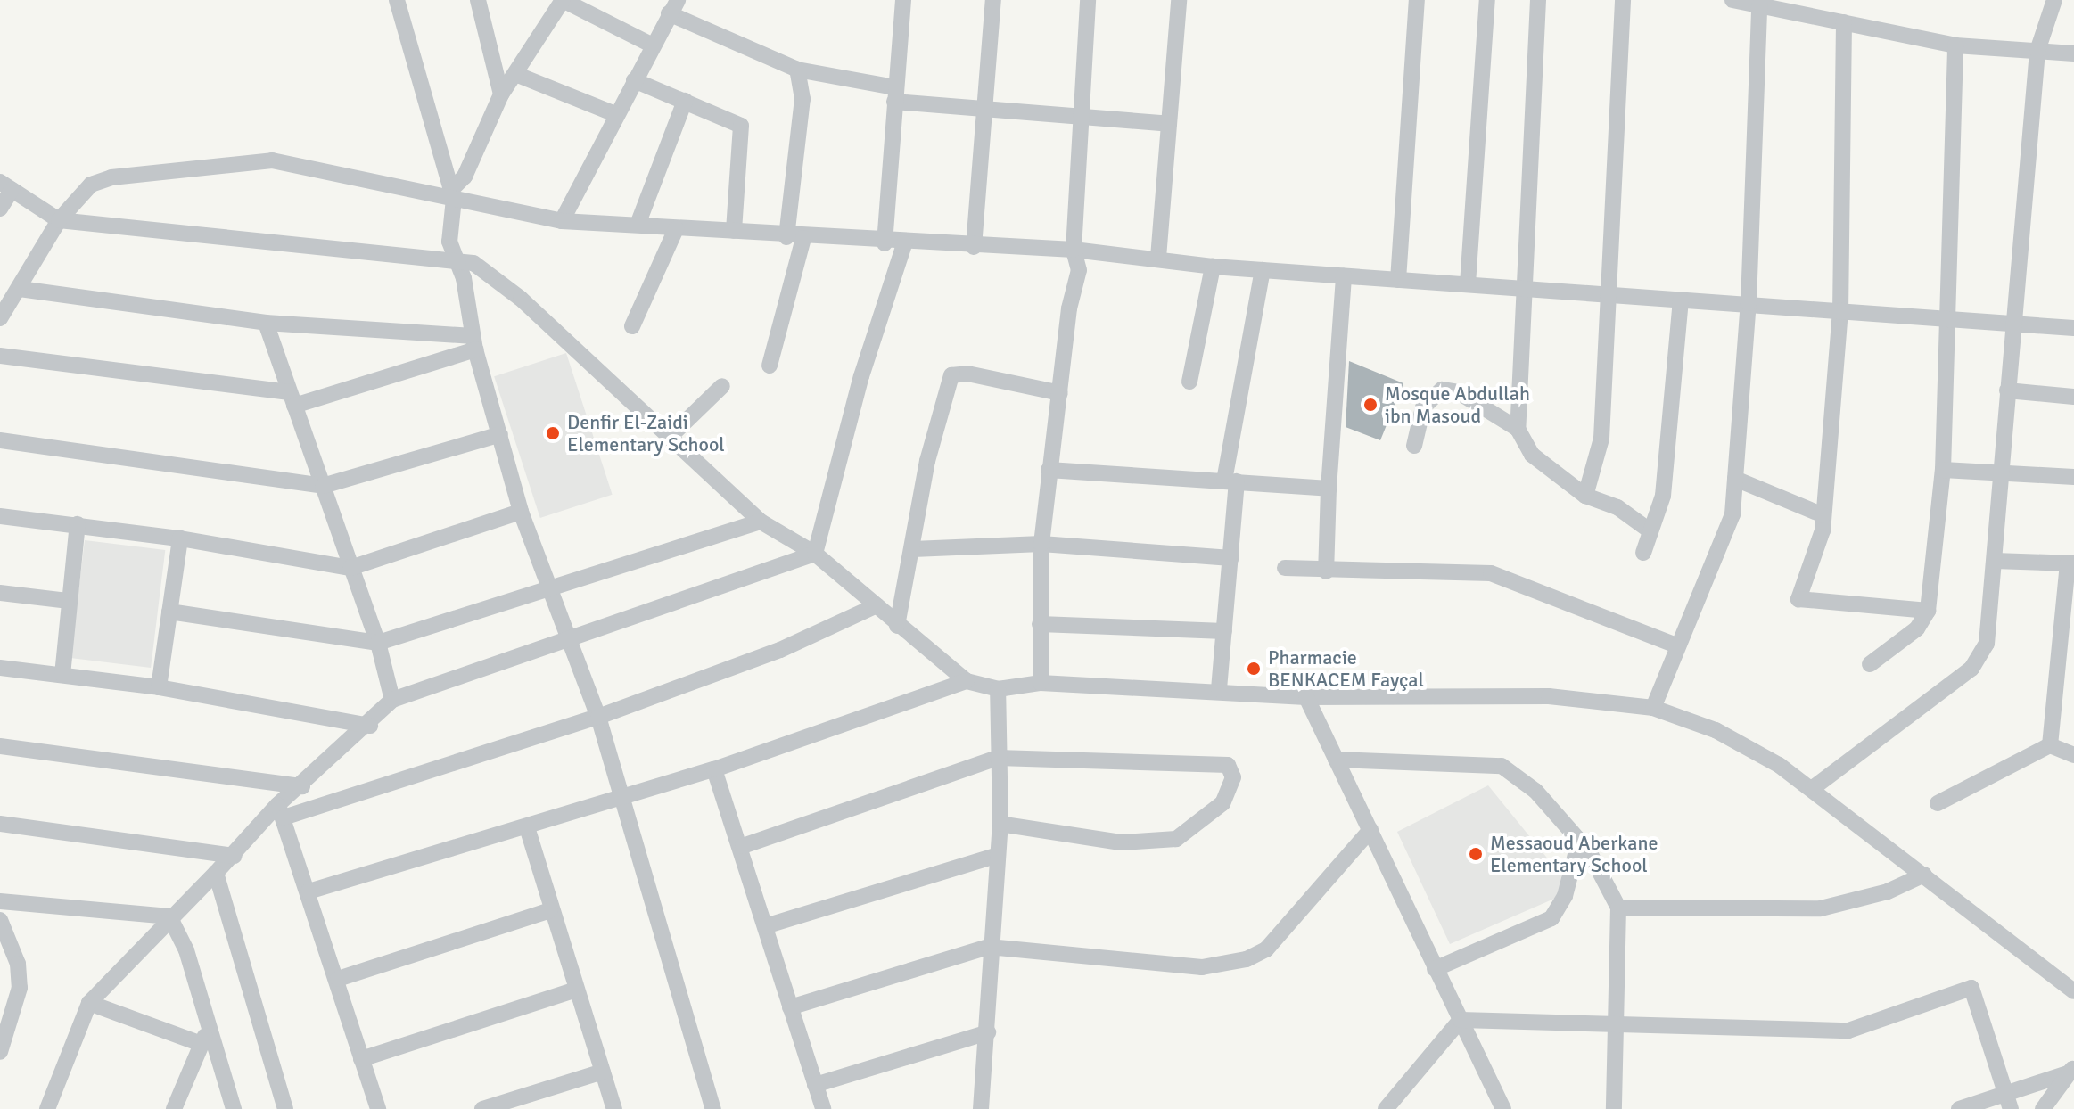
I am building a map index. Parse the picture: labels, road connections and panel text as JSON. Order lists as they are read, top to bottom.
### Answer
{
  "places": [
    "Mosque Abdullah ibn Masoud",
    "Denfir El-Zaidi Elementary School",
    "Pharmacie BENKACEM Fayçal",
    "Messaoud Aberkane Elementary School"
  ]
}
